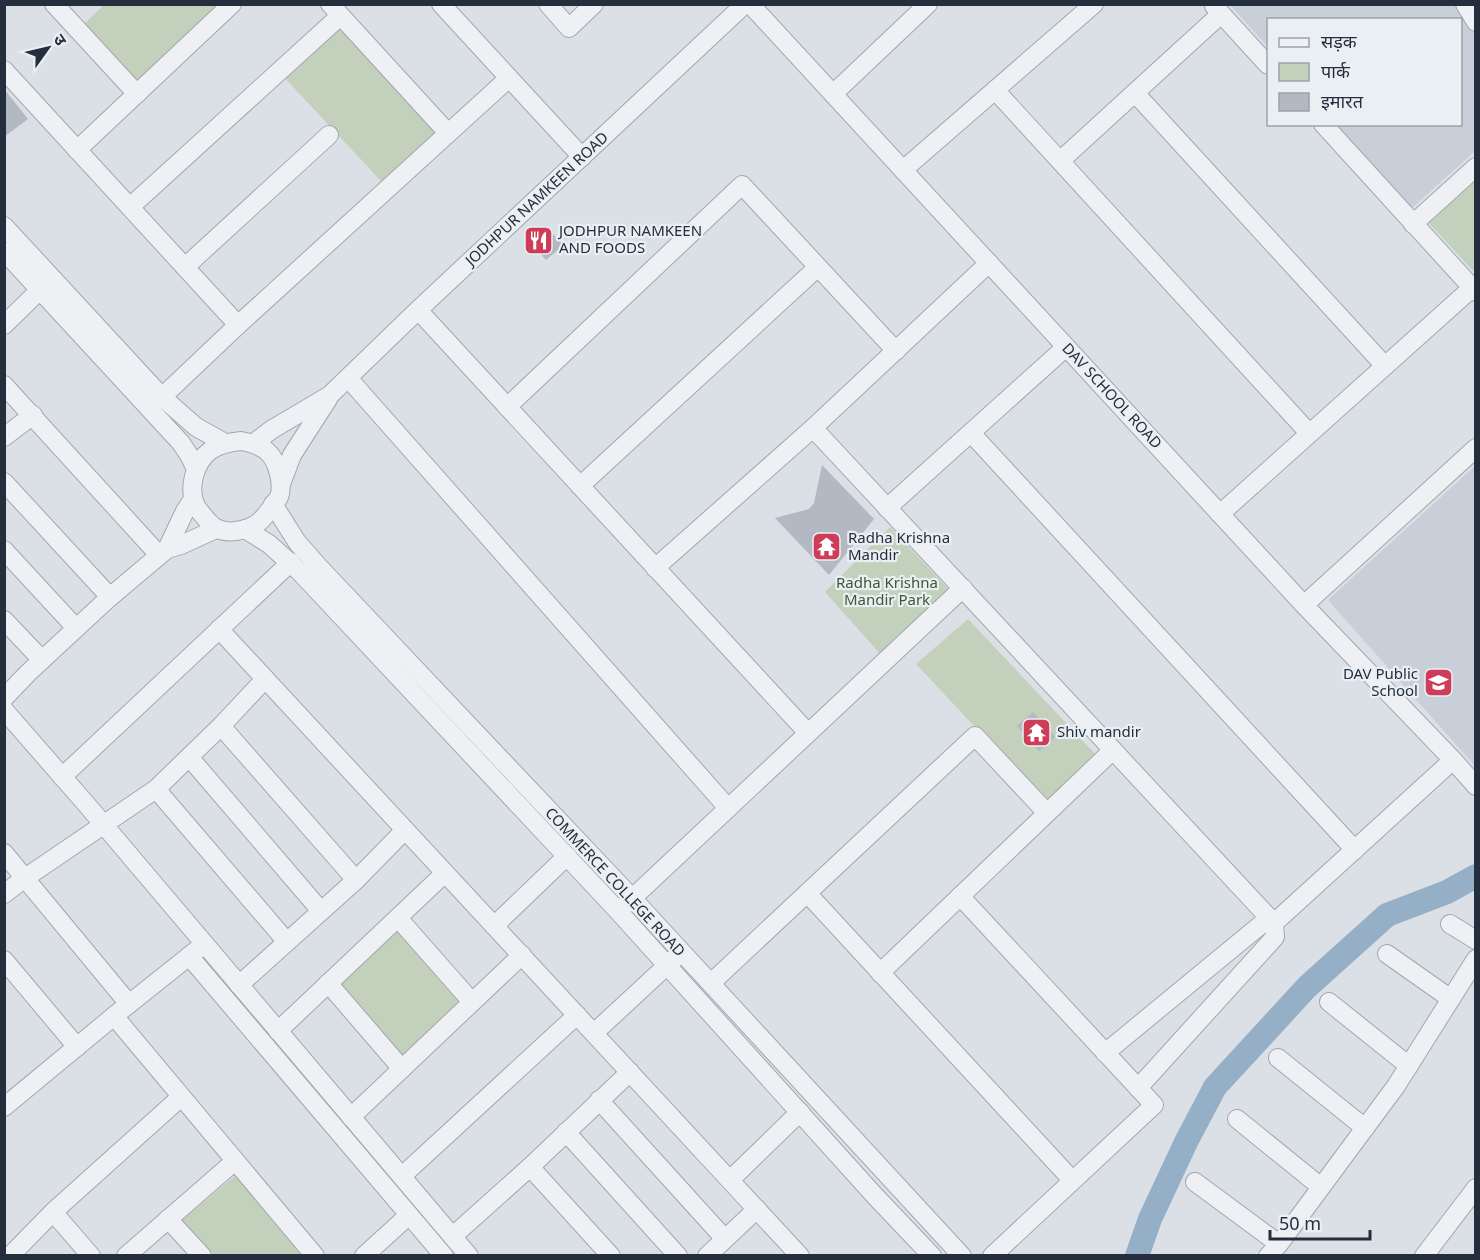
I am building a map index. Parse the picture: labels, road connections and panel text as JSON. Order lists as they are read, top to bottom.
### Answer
{
  "streets": {
    "street": ["JODHPUR NAMKEEN ROAD", "DAV SCHOOL ROAD", "COMMERCE COLLEGE ROAD"]
  },
  "parks": ["Radha Krishna Mandir Park"],
  "places": {
    "restaurant": ["JODHPUR NAMKEEN AND FOODS"],
    "temple": ["Radha Krishna Mandir", "Shiv mandir"],
    "school or university": ["DAV Public School"]
  },
  "legend": ["सड़क", "पार्क", "इमारत"],
  "scale_bar": "50 m",
  "north": "top right"
}
